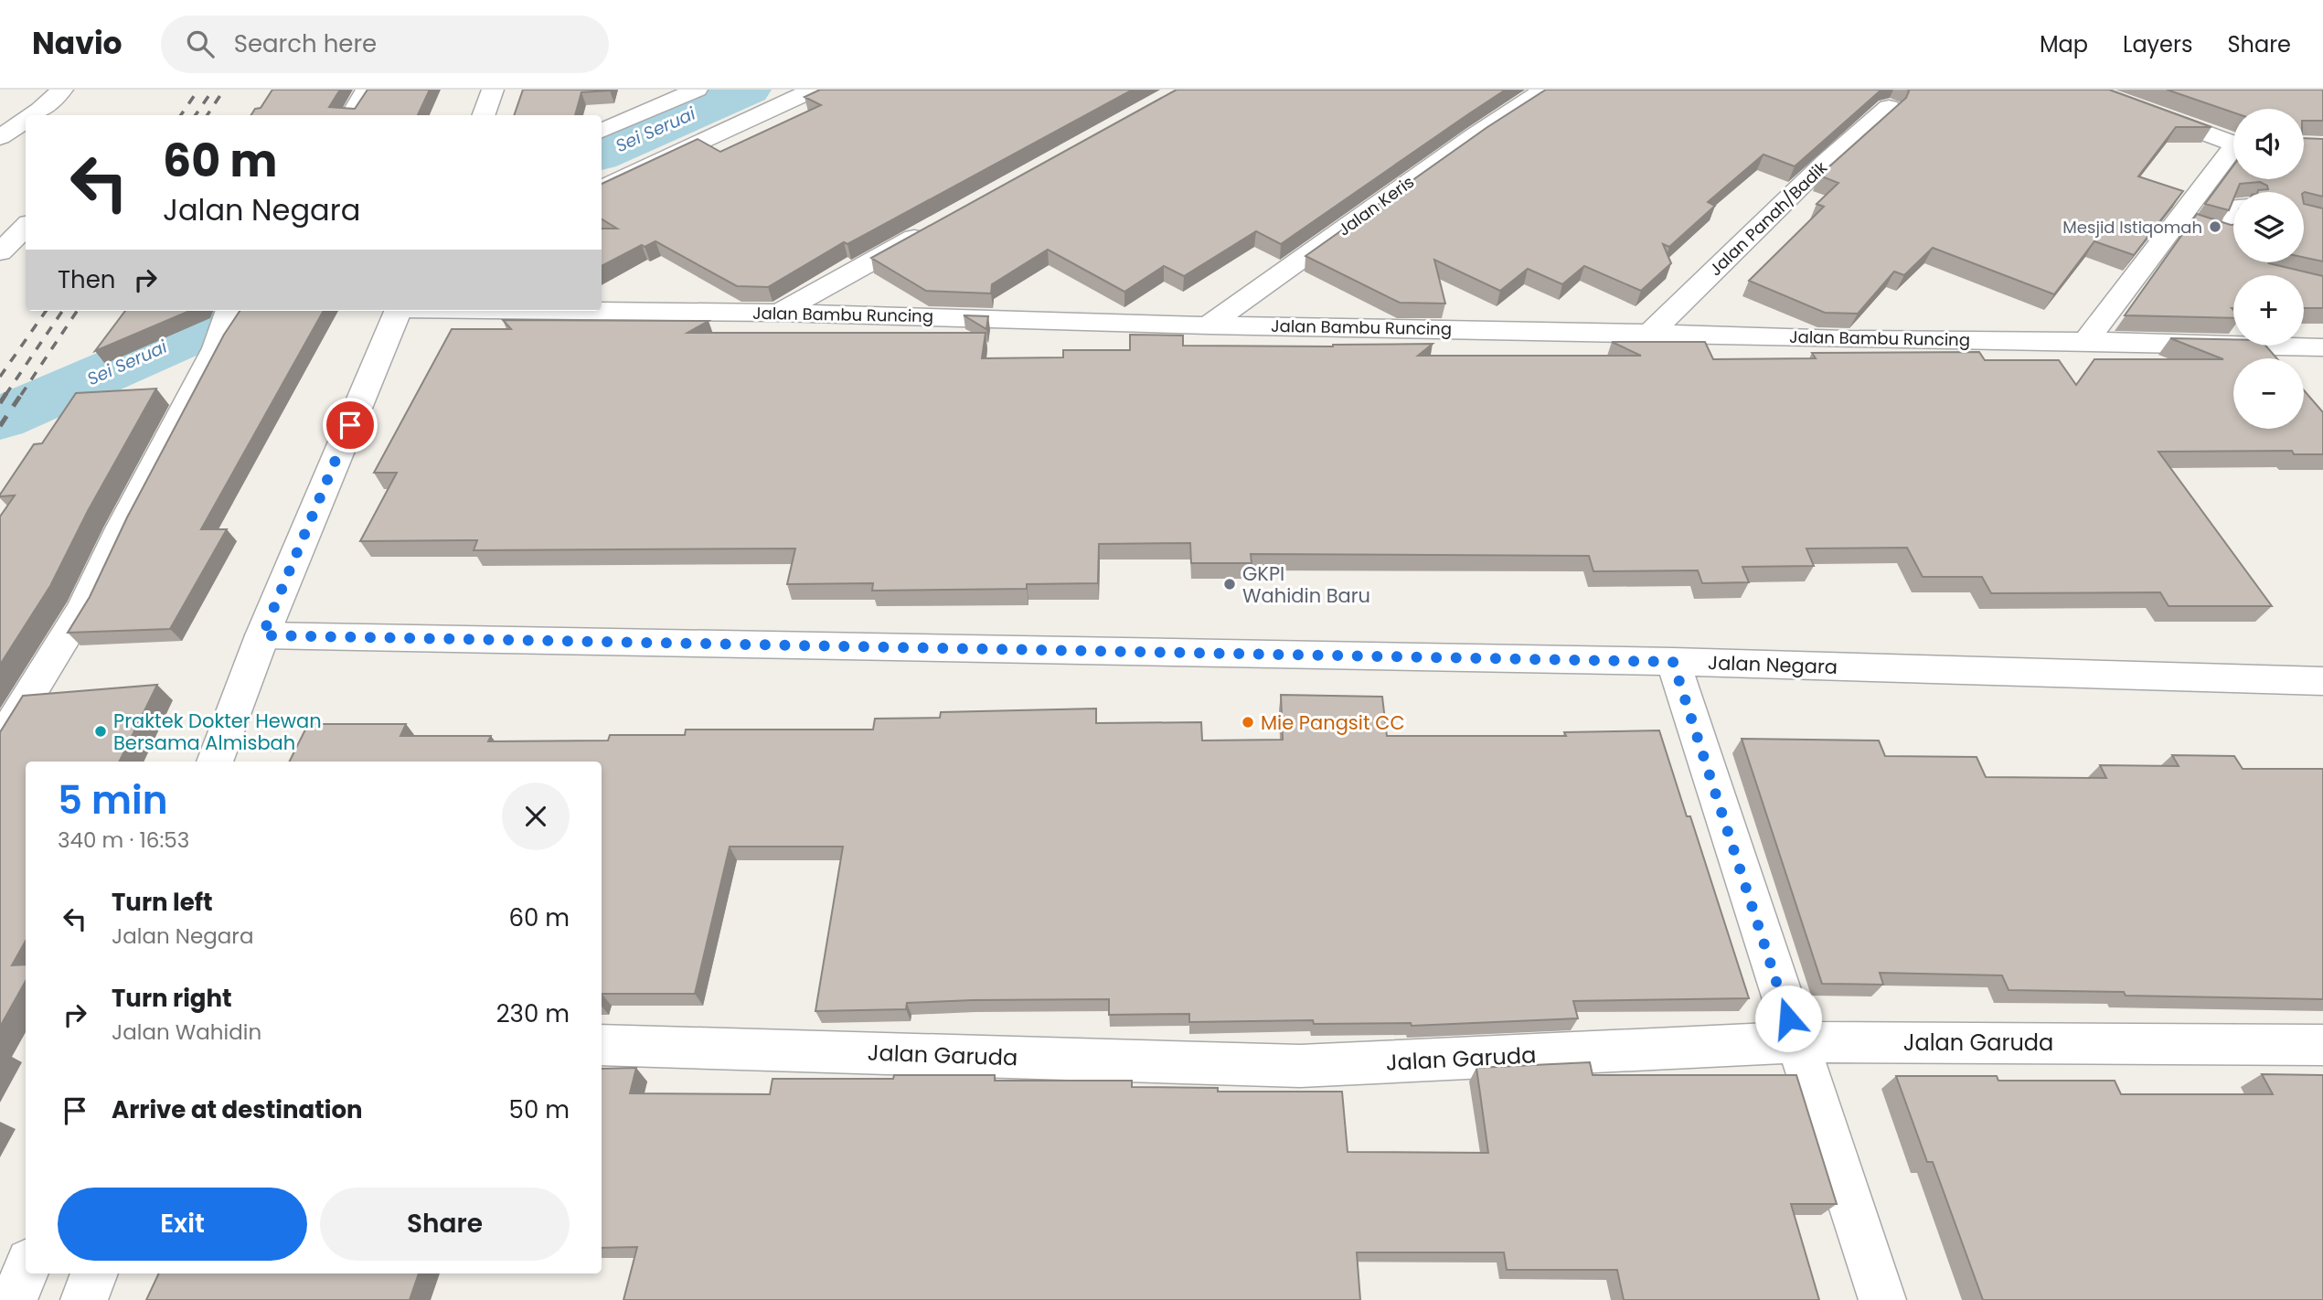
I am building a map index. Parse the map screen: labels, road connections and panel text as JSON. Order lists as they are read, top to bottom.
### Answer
{
  "streets": {
    "street": [
      "Jalan Keris",
      "Jalan Panah/Badik",
      "Jalan Bambu Runcing",
      "Jalan Negara",
      "Jalan Garuda"
    ]
  },
  "crossings": [
    ["Jalan Keris", "Jalan Bambu Runcing"],
    ["Jalan Panah/Badik", "Jalan Bambu Runcing"]
  ],
  "water": ["Sei Seruai"],
  "places": [
    "Mesjid Istiqomah",
    "GKPI Wahidin Baru",
    "Mie Pangsit CC",
    "Praktek Dokter Hewan Bersama Almisbah"
  ],
  "page": {
    "header": "Navio",
    "search": "Search here",
    "nav": ["Map", "Layers", "Share"],
    "map_buttons": ["+", "−"],
    "turn": ["60 m", "Jalan Negara"],
    "then": "Then",
    "heading": ["5 min", "340 m · 16:53"],
    "list": [
      {
        "name": "Turn left",
        "note": "Jalan Negara",
        "value": "60 m"
      },
      {
        "name": "Turn right",
        "note": "Jalan Wahidin",
        "value": "230 m"
      },
      {
        "name": "Arrive at destination",
        "value": "50 m"
      }
    ],
    "buttons": ["Exit", "Share"]
  }
}
